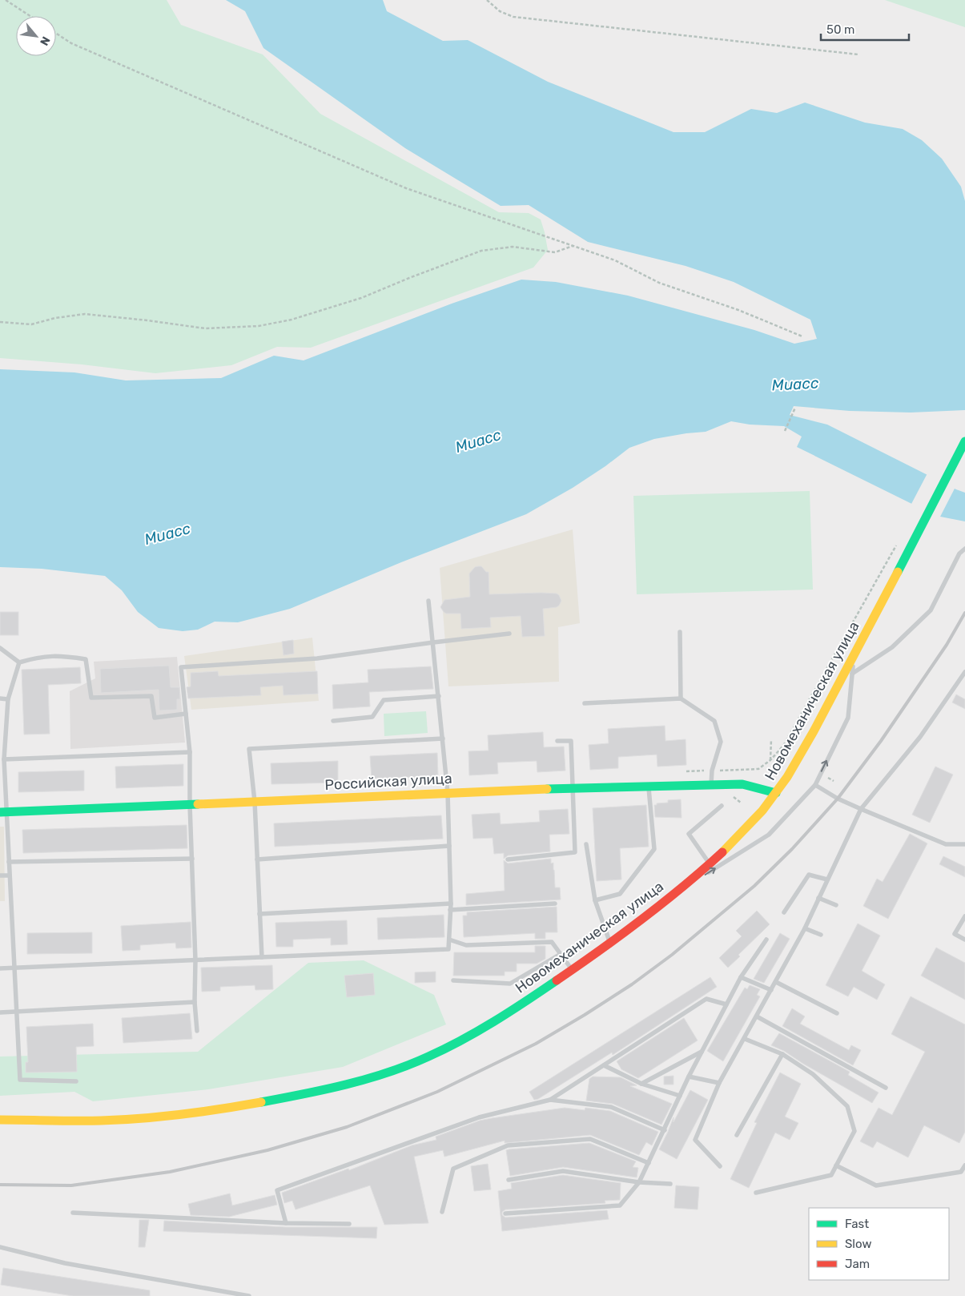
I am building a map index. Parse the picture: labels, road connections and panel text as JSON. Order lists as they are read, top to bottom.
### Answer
{
  "streets": {
    "main road": ["Новомеханическая улица", "Российская улица"]
  },
  "crossings": [
    ["Новомеханическая улица", "Российская улица"]
  ],
  "water": ["Миасс"],
  "legend": ["Fast", "Slow", "Jam"],
  "scale_bar": "50 m",
  "north": "bottom right"
}
